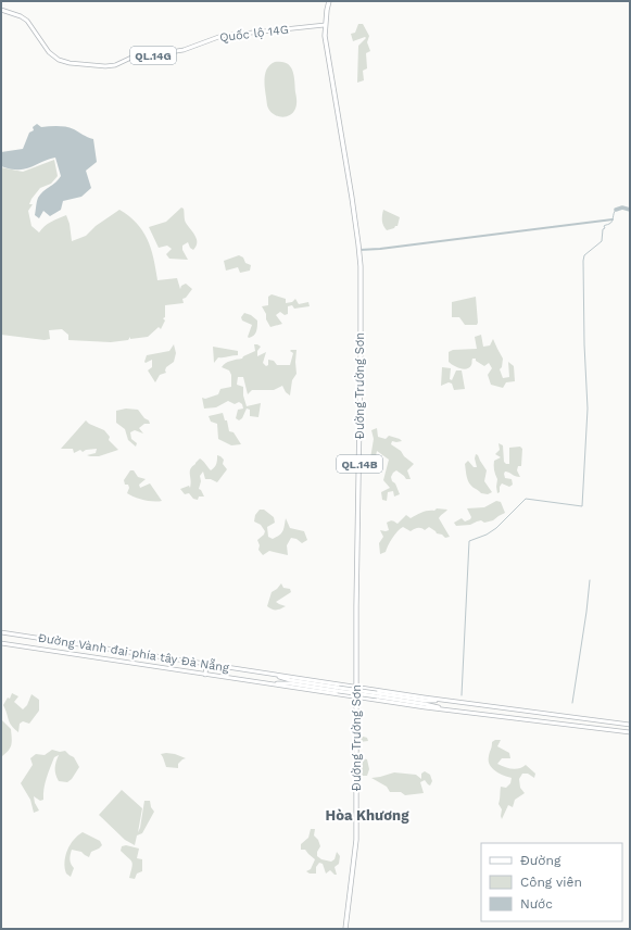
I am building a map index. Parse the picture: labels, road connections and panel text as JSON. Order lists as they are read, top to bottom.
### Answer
{
  "streets": {
    "highway": ["Đường Trường Sơn", "QL.14B"],
    "main road": ["Quốc lộ 14G", "QL.14G", "Đường Vành đai phía tây Đà Nẵng"]
  },
  "crossings": [
    ["Quốc lộ 14G", "Đường Trường Sơn"],
    ["Đường Trường Sơn", "Đường Vành đai phía tây Đà Nẵng"]
  ],
  "districts": ["Hòa Khương"],
  "legend": ["Đường", "Công viên", "Nước"]
}
